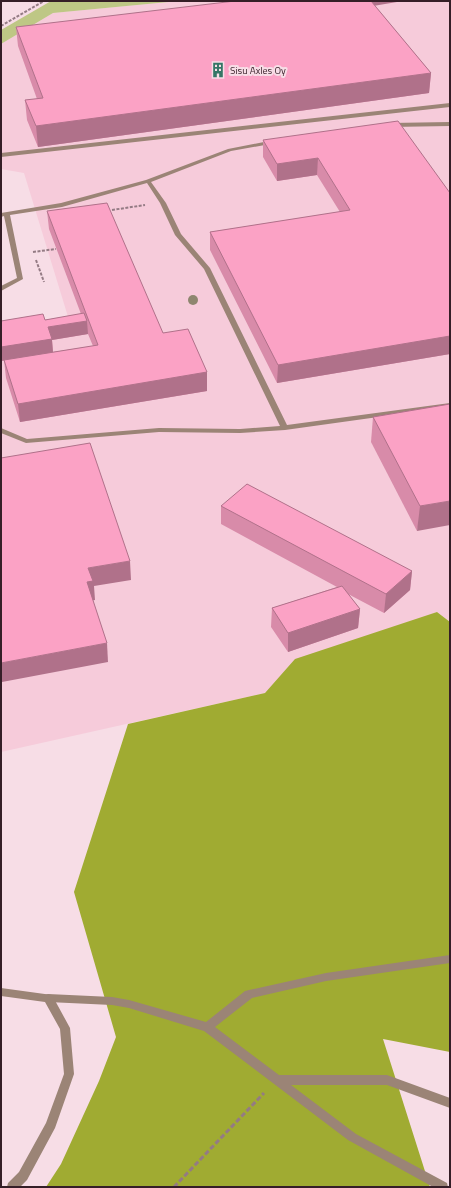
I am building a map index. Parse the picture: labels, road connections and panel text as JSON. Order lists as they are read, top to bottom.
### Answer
{
  "places": {
    "building": ["Sisu Axles Oy"]
  }
}
